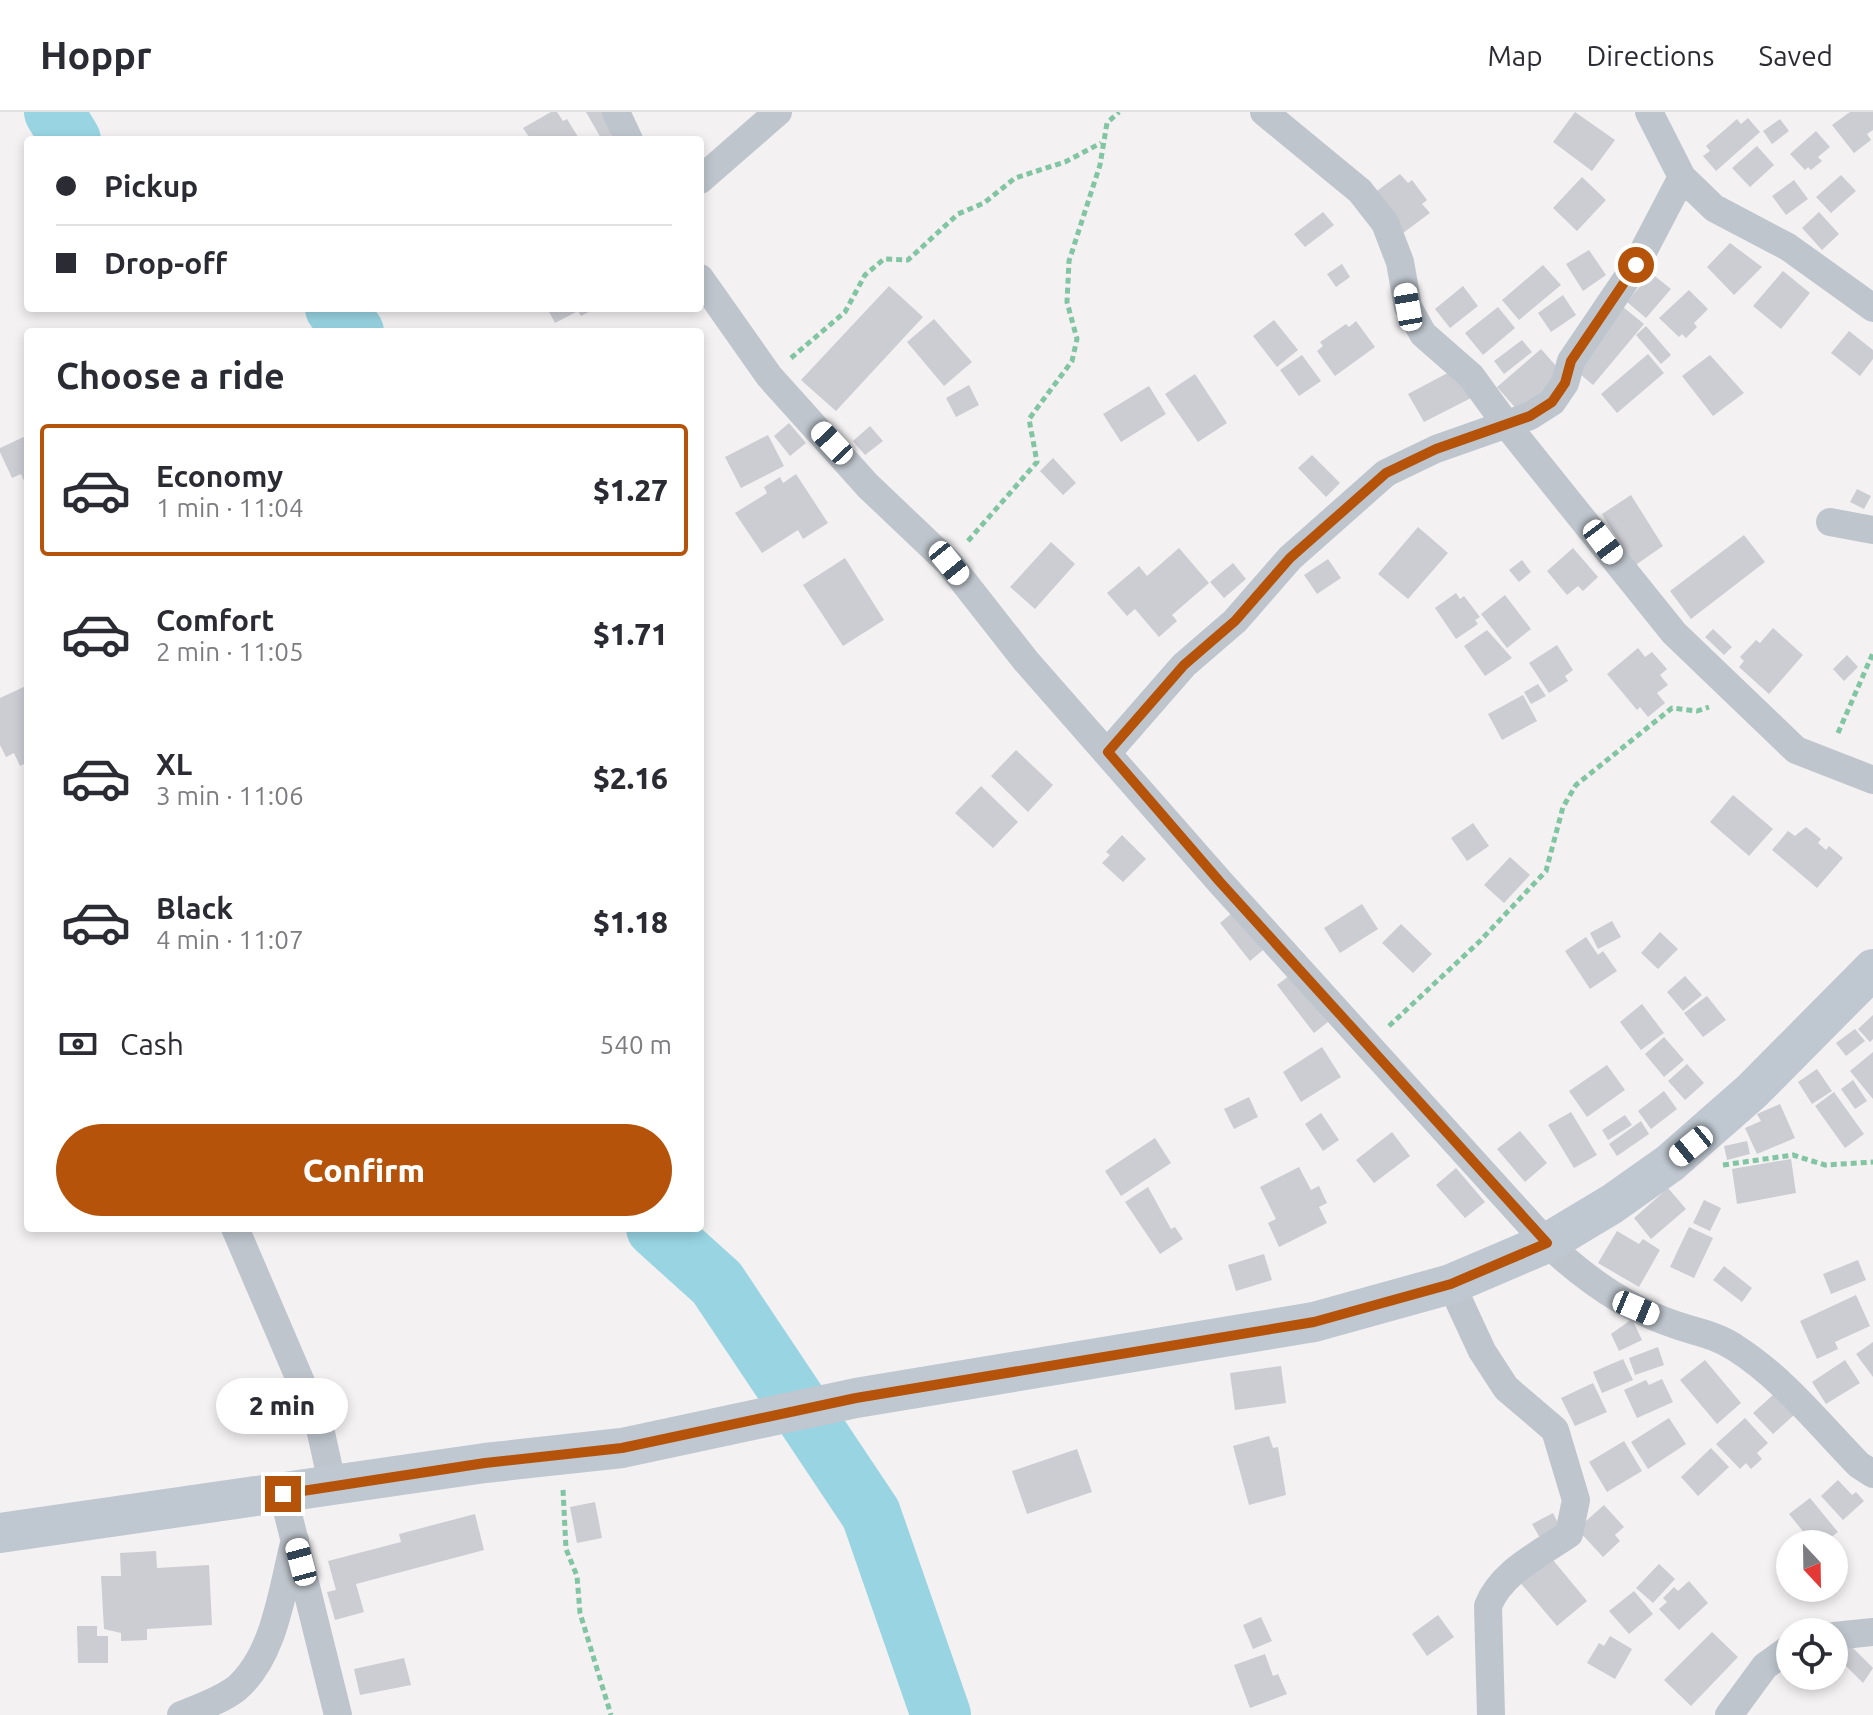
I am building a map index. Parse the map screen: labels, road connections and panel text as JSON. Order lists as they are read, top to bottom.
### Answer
{
  "north": "bottom",
  "page": {
    "header": "Hoppr",
    "nav": ["Map", "Directions", "Saved"],
    "banner": ["Pickup", "Drop-off"],
    "heading": "Choose a ride",
    "list": [
      {
        "name": "Economy",
        "note": "1 min · 11:04",
        "value": "$1.27"
      },
      {
        "name": "Comfort",
        "note": "2 min · 11:05",
        "value": "$1.71"
      },
      {
        "name": "XL",
        "note": "3 min · 11:06",
        "value": "$2.16"
      },
      {
        "name": "Black",
        "note": "4 min · 11:07",
        "value": "$1.18"
      }
    ],
    "pay": ["Cash", "540 m"],
    "buttons": "Confirm",
    "bubble": "2 min"
  }
}
